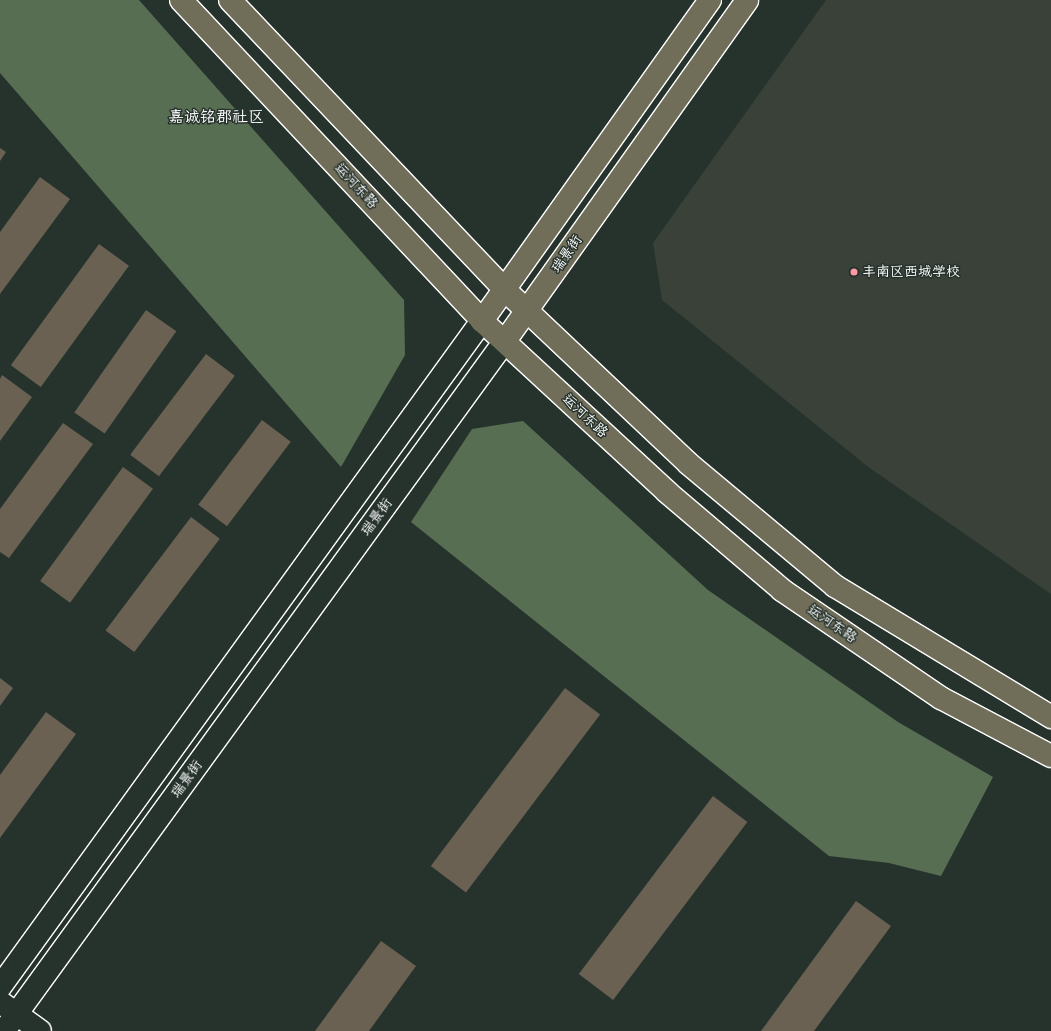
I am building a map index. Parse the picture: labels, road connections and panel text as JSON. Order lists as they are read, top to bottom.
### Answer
{
  "streets": {
    "main road": ["运河东路", "瑞景街"]
  },
  "crossings": [
    ["运河东路", "瑞景街"]
  ],
  "districts": ["嘉诚铭郡社区"],
  "places": ["丰南区西城学校"]
}
